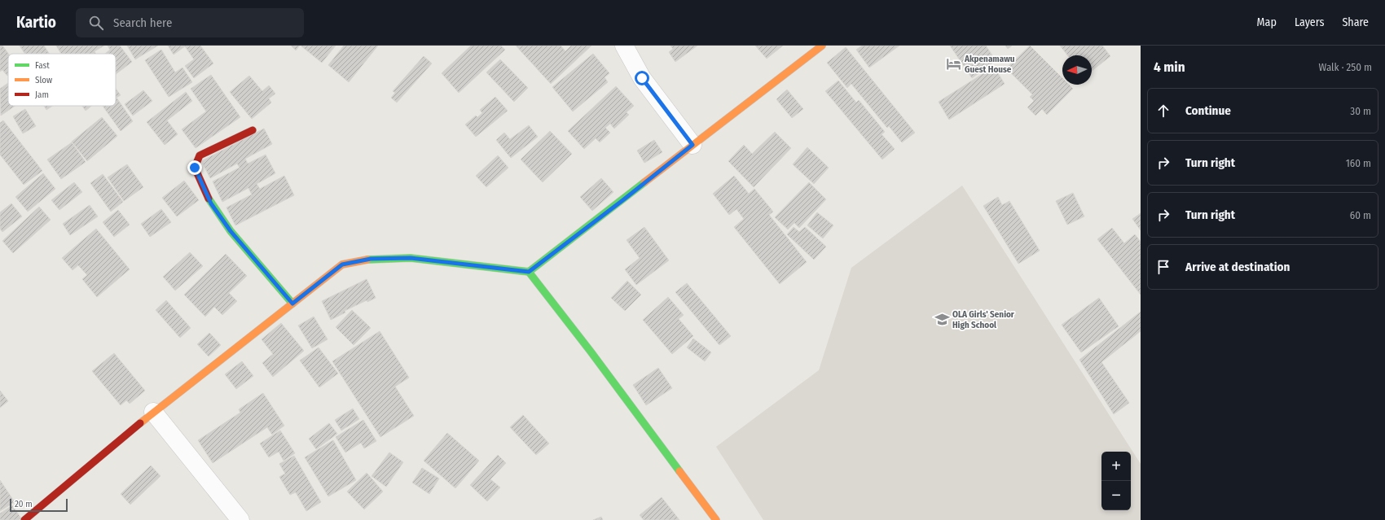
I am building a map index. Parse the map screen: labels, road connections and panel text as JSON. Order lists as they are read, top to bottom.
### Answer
{
  "places": {
    "hotel": ["Akpenamawu Guest House"],
    "school or university": ["OLA Girls' Senior High School"]
  },
  "legend": ["Fast", "Slow", "Jam"],
  "scale_bar": "20 m",
  "north": "left",
  "page": {
    "header": "Kartio",
    "search": "Search here",
    "nav": ["Map", "Layers", "Share"],
    "heading": ["4 min", "Walk · 250 m"],
    "list": [
      ["Continue", "30 m"],
      ["Turn right", "160 m"],
      ["Turn right", "60 m"],
      "Arrive at destination"
    ],
    "map_buttons": ["+", "−"],
    "scale": "20 m"
  }
}
